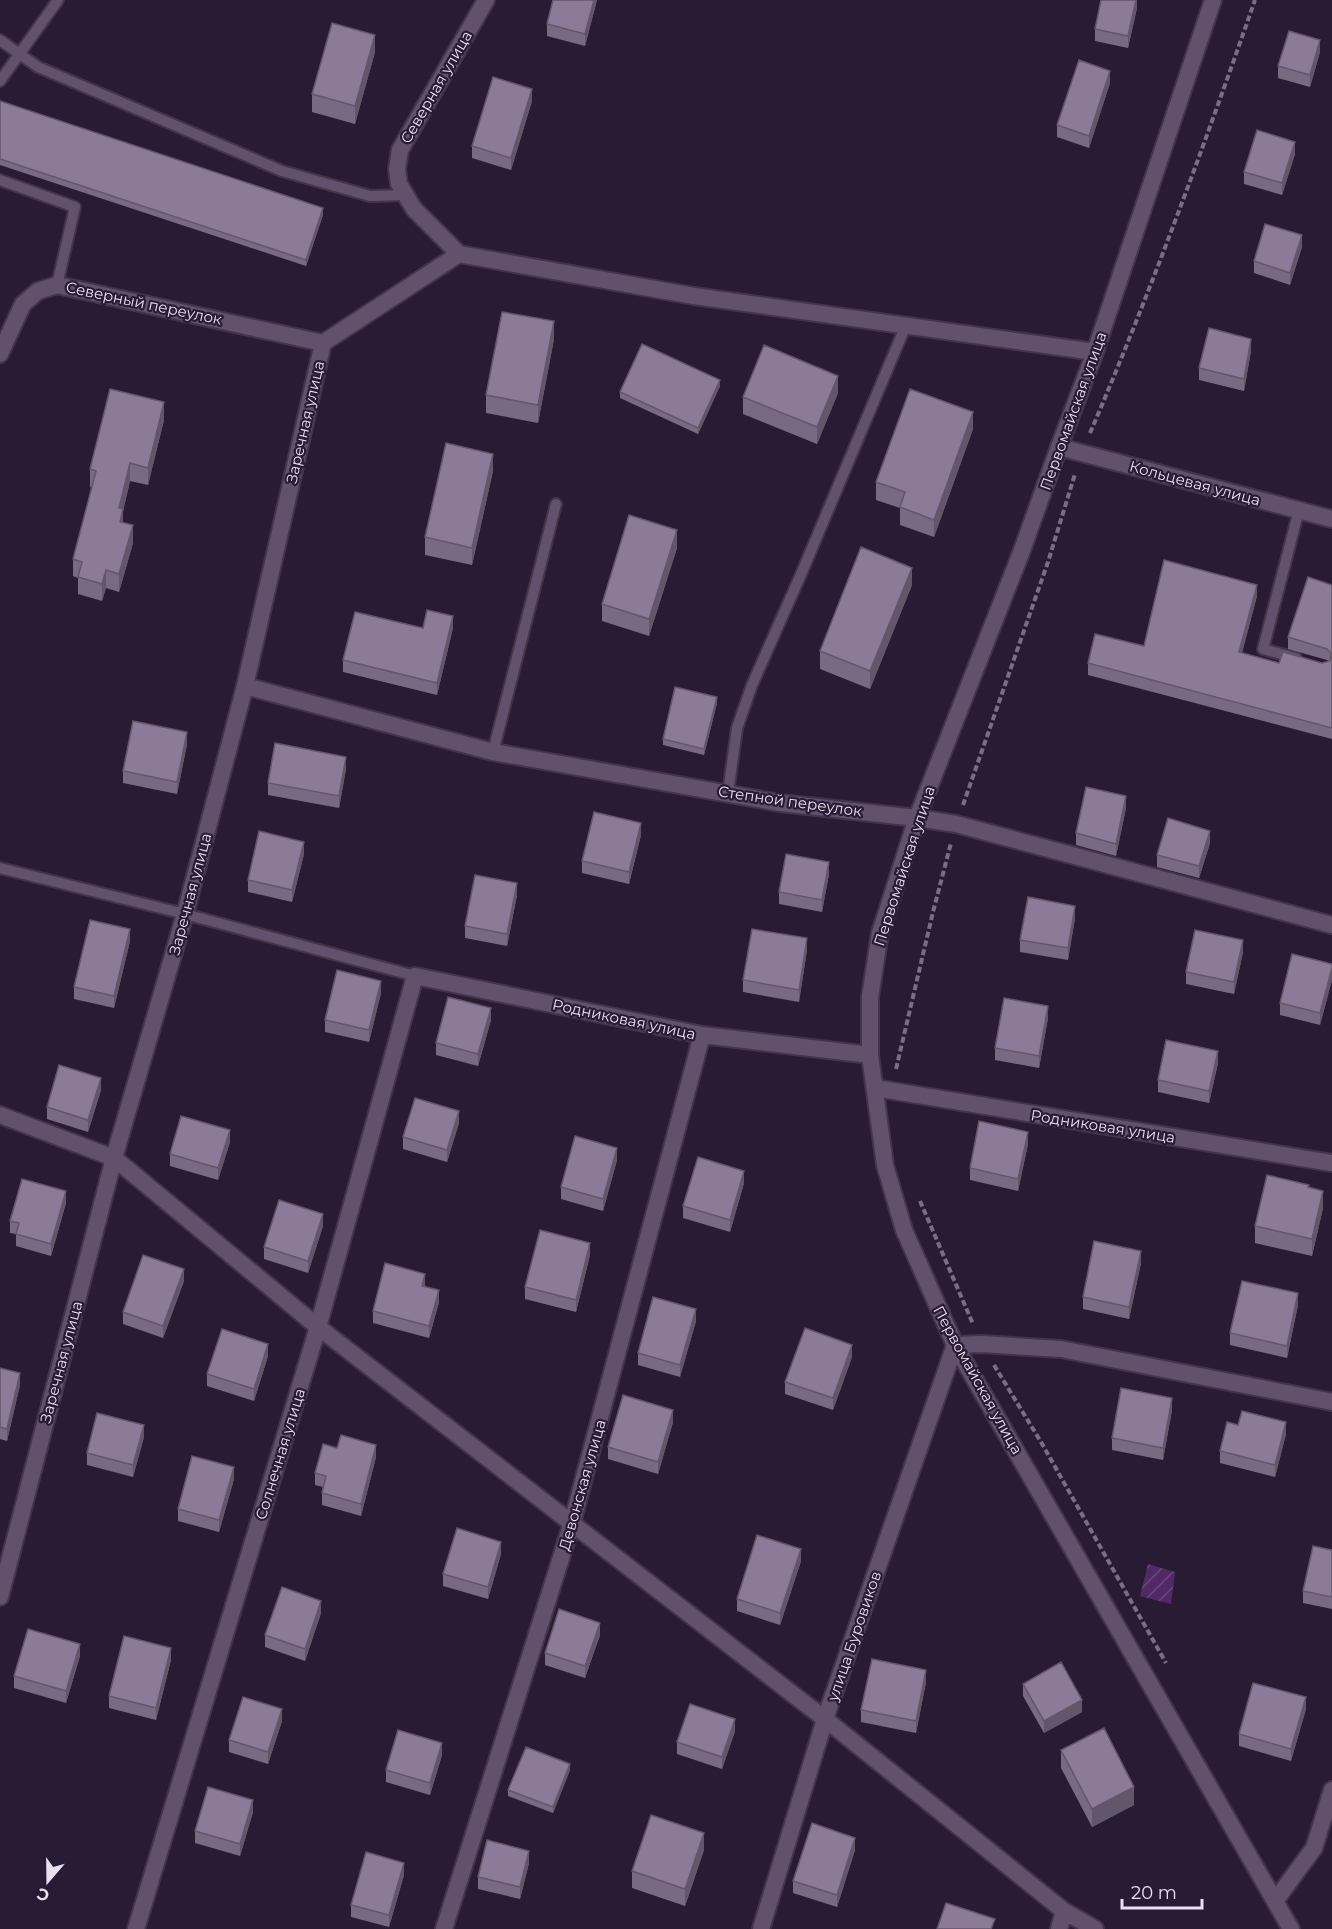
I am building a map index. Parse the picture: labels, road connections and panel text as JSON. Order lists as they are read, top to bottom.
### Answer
{
  "streets": {
    "street": [
      "Северная улица",
      "Северный переулок",
      "Первомайская улица",
      "Заречная улица",
      "Кольцевая улица",
      "Степной переулок",
      "Родниковая улица",
      "Солнечная улица",
      "Девонская улица",
      "улица Буровиков"
    ]
  },
  "crossings": [
    ["Северный переулок", "Заречная улица"],
    ["Первомайская улица", "Кольцевая улица"],
    ["Первомайская улица", "Степной переулок"],
    ["Первомайская улица", "Родниковая улица"],
    ["Первомайская улица", "улица Буровиков"],
    ["Заречная улица", "Степной переулок"],
    ["Родниковая улица", "Солнечная улица"],
    ["Родниковая улица", "Девонская улица"]
  ],
  "scale_bar": "20 m",
  "north": "bottom"
}
